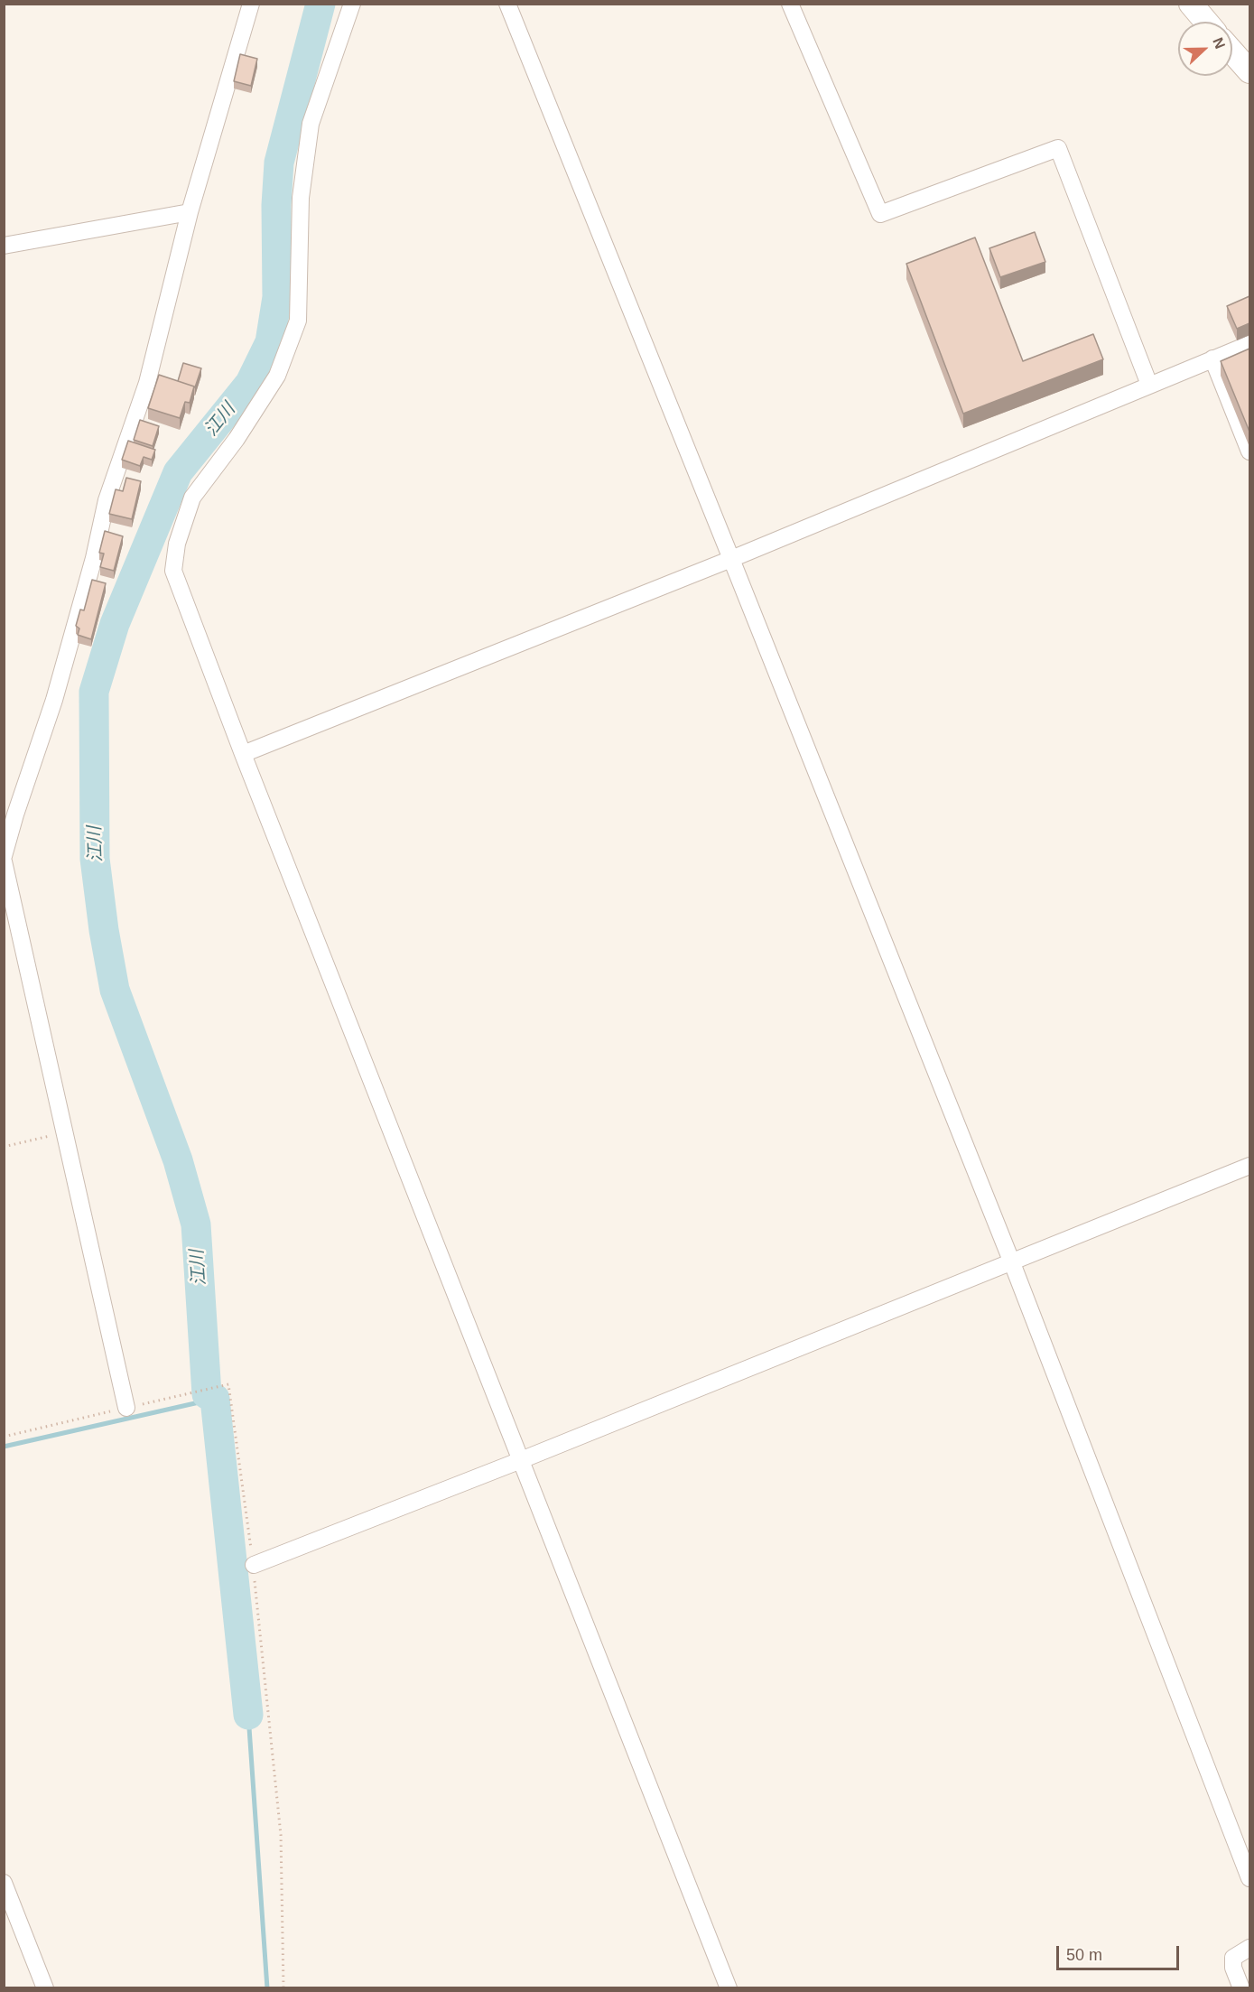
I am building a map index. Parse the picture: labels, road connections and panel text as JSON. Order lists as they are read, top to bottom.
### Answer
{
  "water": ["江川"],
  "scale_bar": "50 m",
  "north": "right"
}
